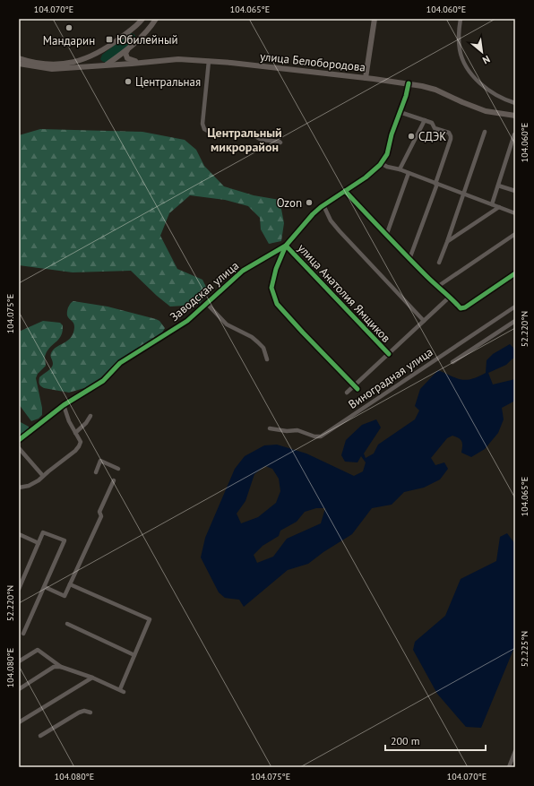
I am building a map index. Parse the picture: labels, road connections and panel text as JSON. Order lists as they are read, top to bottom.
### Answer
{
  "streets": {
    "main road": ["улица Белобородова", "Заводская улица"],
    "street": ["улица Анатолия Ямщиков", "Виноградная улица"]
  },
  "crossings": [
    ["улица Белобородова", "Заводская улица"],
    ["Заводская улица", "улица Анатолия Ямщиков"]
  ],
  "districts": ["Центральный микрорайон"],
  "places": {
    "other": [
      "Мандарин",
      "Центральная",
      "СДЭК",
      "Ozon"
    ],
    "transit": ["Юбилейный"]
  },
  "scale_bar": "200 m",
  "north": "bottom right",
  "coordinates": [
    "104.070°E",
    "104.065°E",
    "104.060°E",
    "104.075°E",
    "52.220°N",
    "52.225°N",
    "104.080°E"
  ]
}
